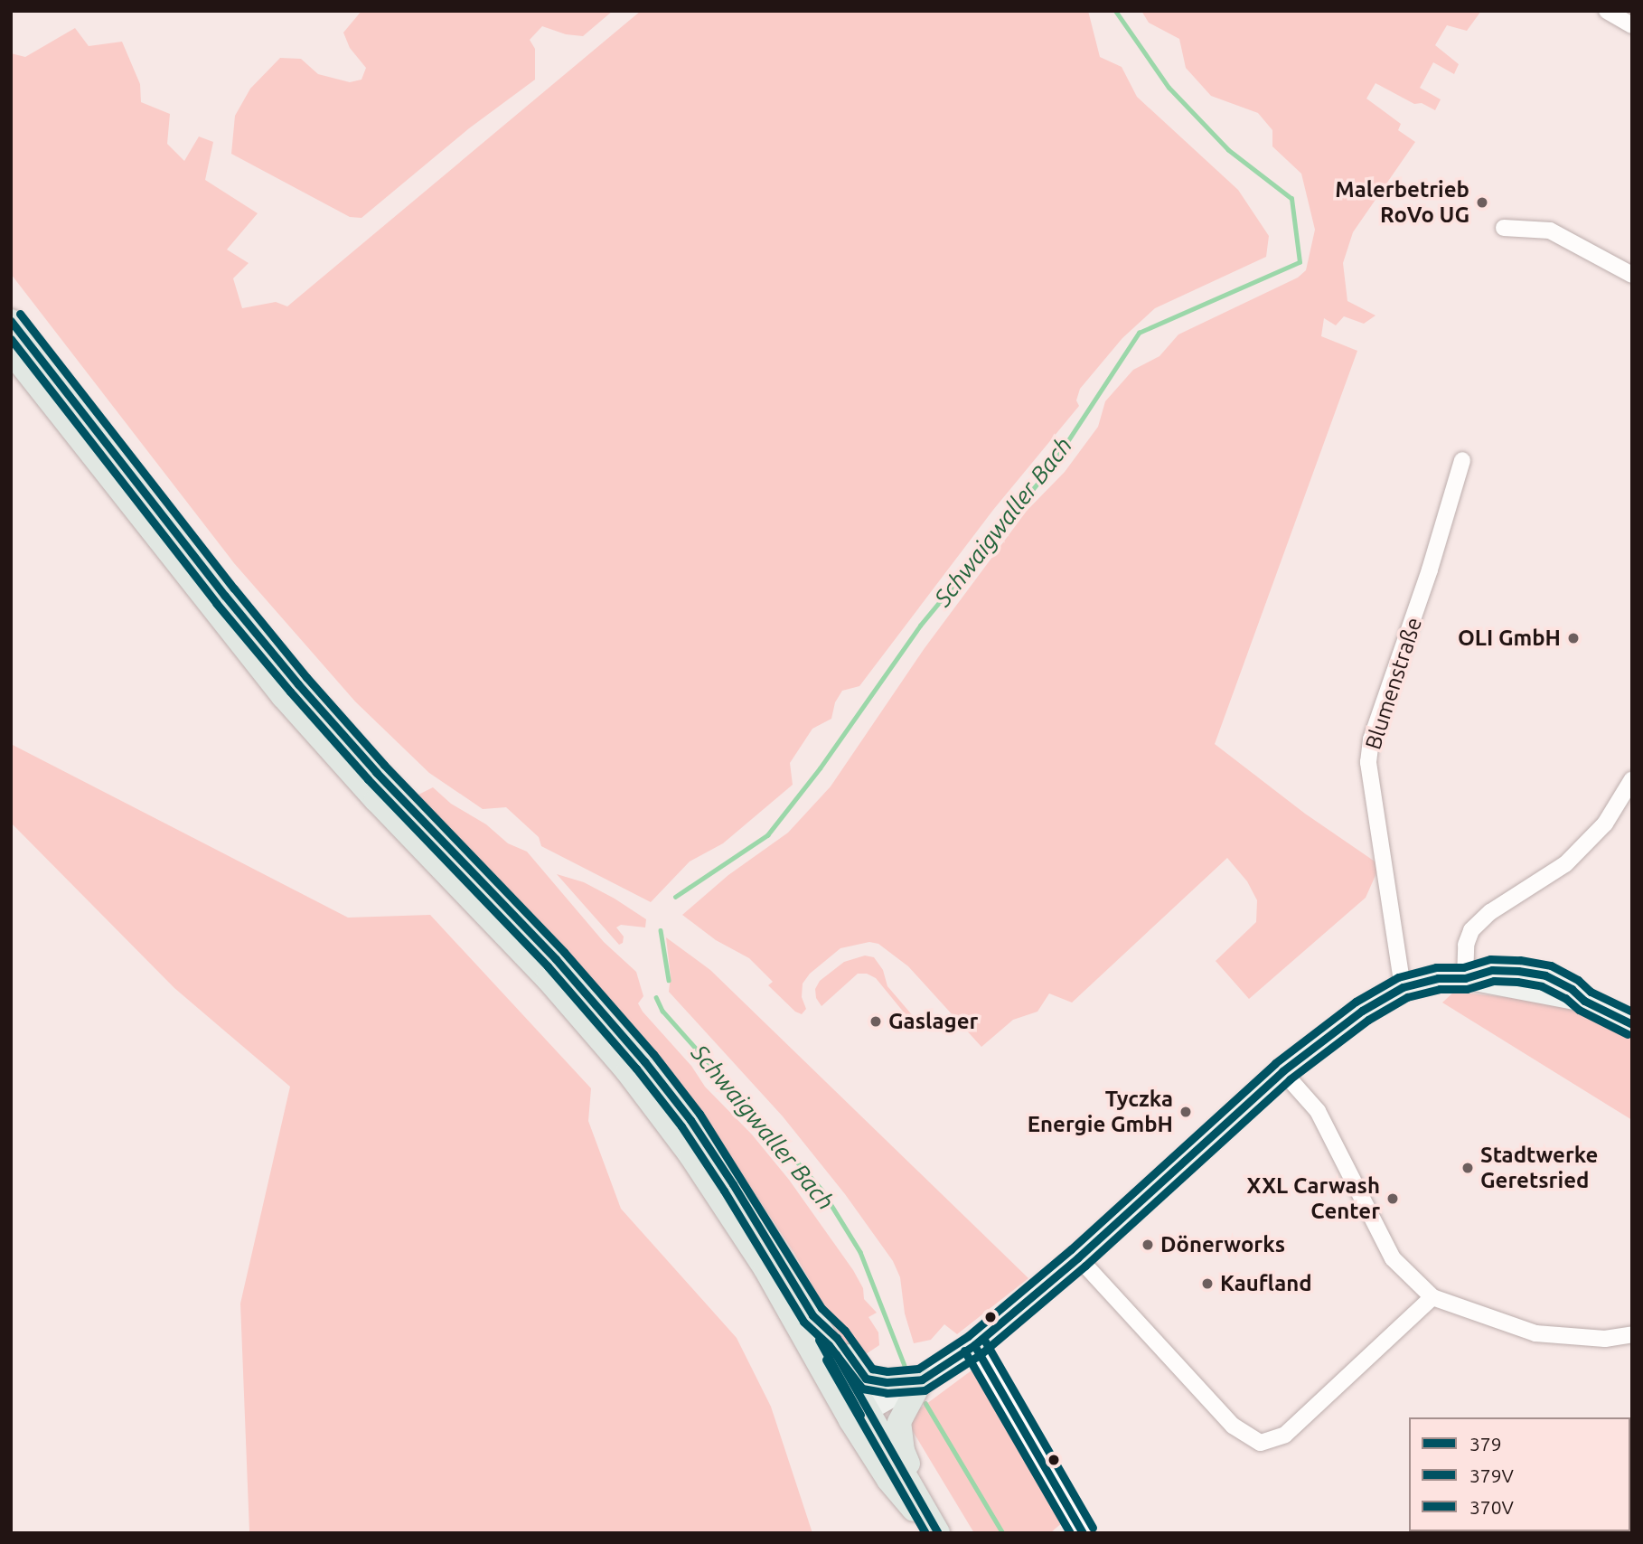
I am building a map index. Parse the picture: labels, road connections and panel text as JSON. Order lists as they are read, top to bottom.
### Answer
{
  "streets": {
    "street": ["Blumenstraße"]
  },
  "water": ["Schwaigwaller Bach"],
  "places": [
    "Malerbetrieb RoVo UG",
    "OLI GmbH",
    "Gaslager",
    "Tyczka Energie GmbH",
    "Stadtwerke Geretsried",
    "XXL Carwash Center",
    "Dönerworks",
    "Kaufland"
  ],
  "lines": ["transit line 370V", "transit line 379", "transit line 379V"],
  "legend": ["379", "379V", "370V"]
}
